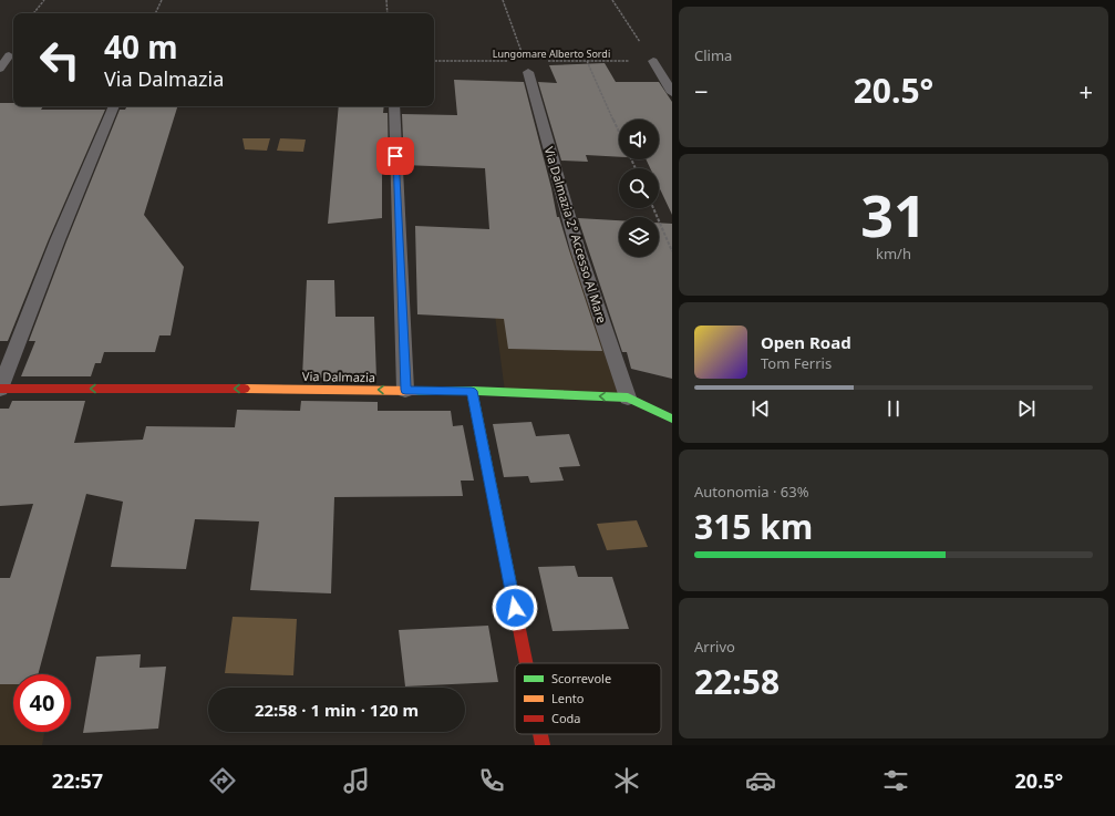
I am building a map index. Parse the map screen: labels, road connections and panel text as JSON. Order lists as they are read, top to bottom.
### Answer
{
  "streets": {
    "street": ["Via Dalmazia"],
    "lane": ["Via Dalmazia 2° Accesso Al Mare"],
    "path": ["Lungomare Alberto Sordi"]
  },
  "crossings": [
    ["Via Dalmazia 2° Accesso Al Mare", "Via Dalmazia"]
  ],
  "one_way": ["Via Dalmazia"],
  "legend": ["Scorrevole", "Lento", "Coda"],
  "page": {
    "tile": [
      "Clima",
      ["31", "km/h"],
      ["Autonomia · 63%", "315 km"],
      ["Arrivo", "22:58"]
    ],
    "turn": ["40 m", "Via Dalmazia"],
    "heat": ["−", "20.5°", "+"],
    "song": ["Open Road", "Tom Ferris"],
    "limit": "40",
    "trip": "22:58 · 1 min · 120 m",
    "tabs": ["22:57", "20.5°"]
  }
}
